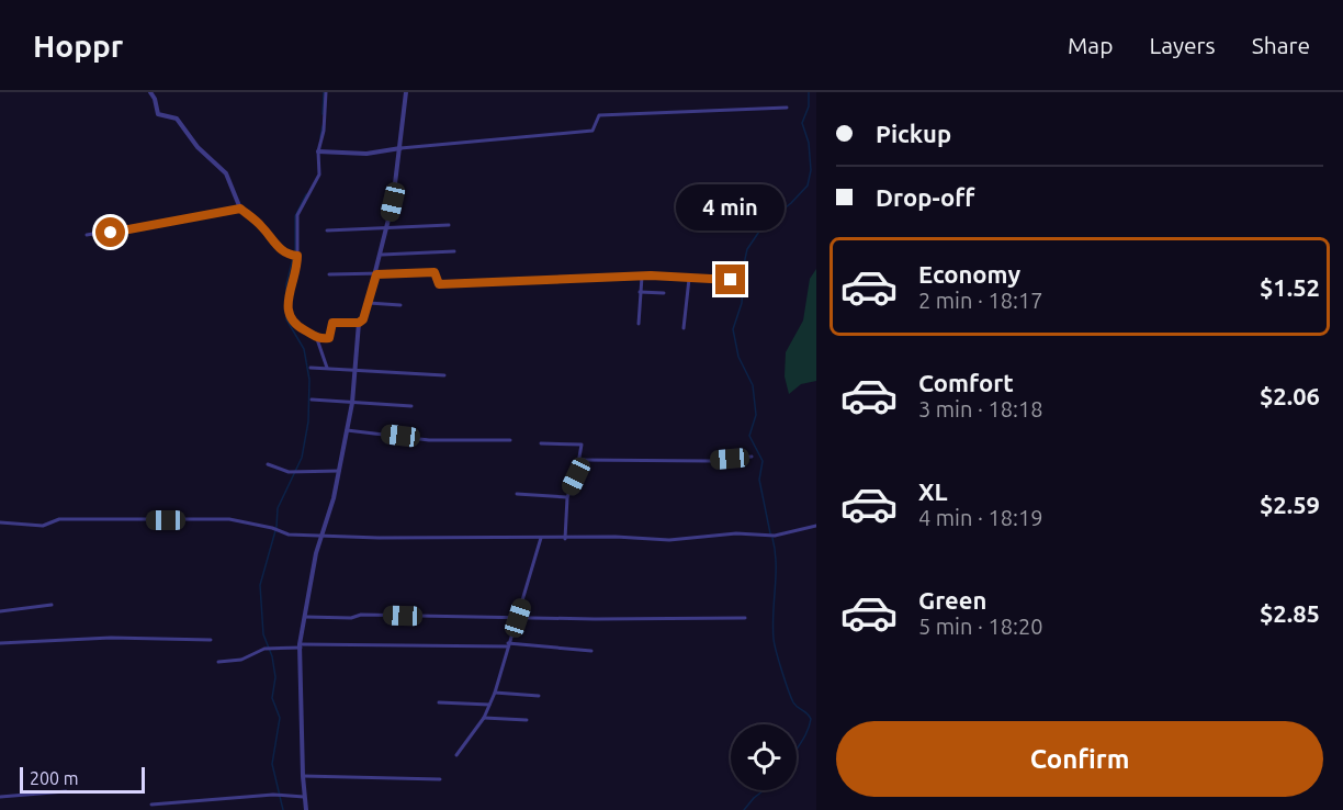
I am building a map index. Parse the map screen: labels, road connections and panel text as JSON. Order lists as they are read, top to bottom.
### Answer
{
  "scale_bar": "200 m",
  "page": {
    "header": "Hoppr",
    "nav": ["Map", "Layers", "Share"],
    "banner": ["Pickup", "Drop-off"],
    "bubble": "4 min",
    "list": [
      {
        "name": "Economy",
        "note": "2 min · 18:17",
        "value": "$1.52"
      },
      {
        "name": "Comfort",
        "note": "3 min · 18:18",
        "value": "$2.06"
      },
      {
        "name": "XL",
        "note": "4 min · 18:19",
        "value": "$2.59"
      },
      {
        "name": "Green",
        "note": "5 min · 18:20",
        "value": "$2.85"
      }
    ],
    "buttons": "Confirm",
    "scale": "200 m"
  }
}
